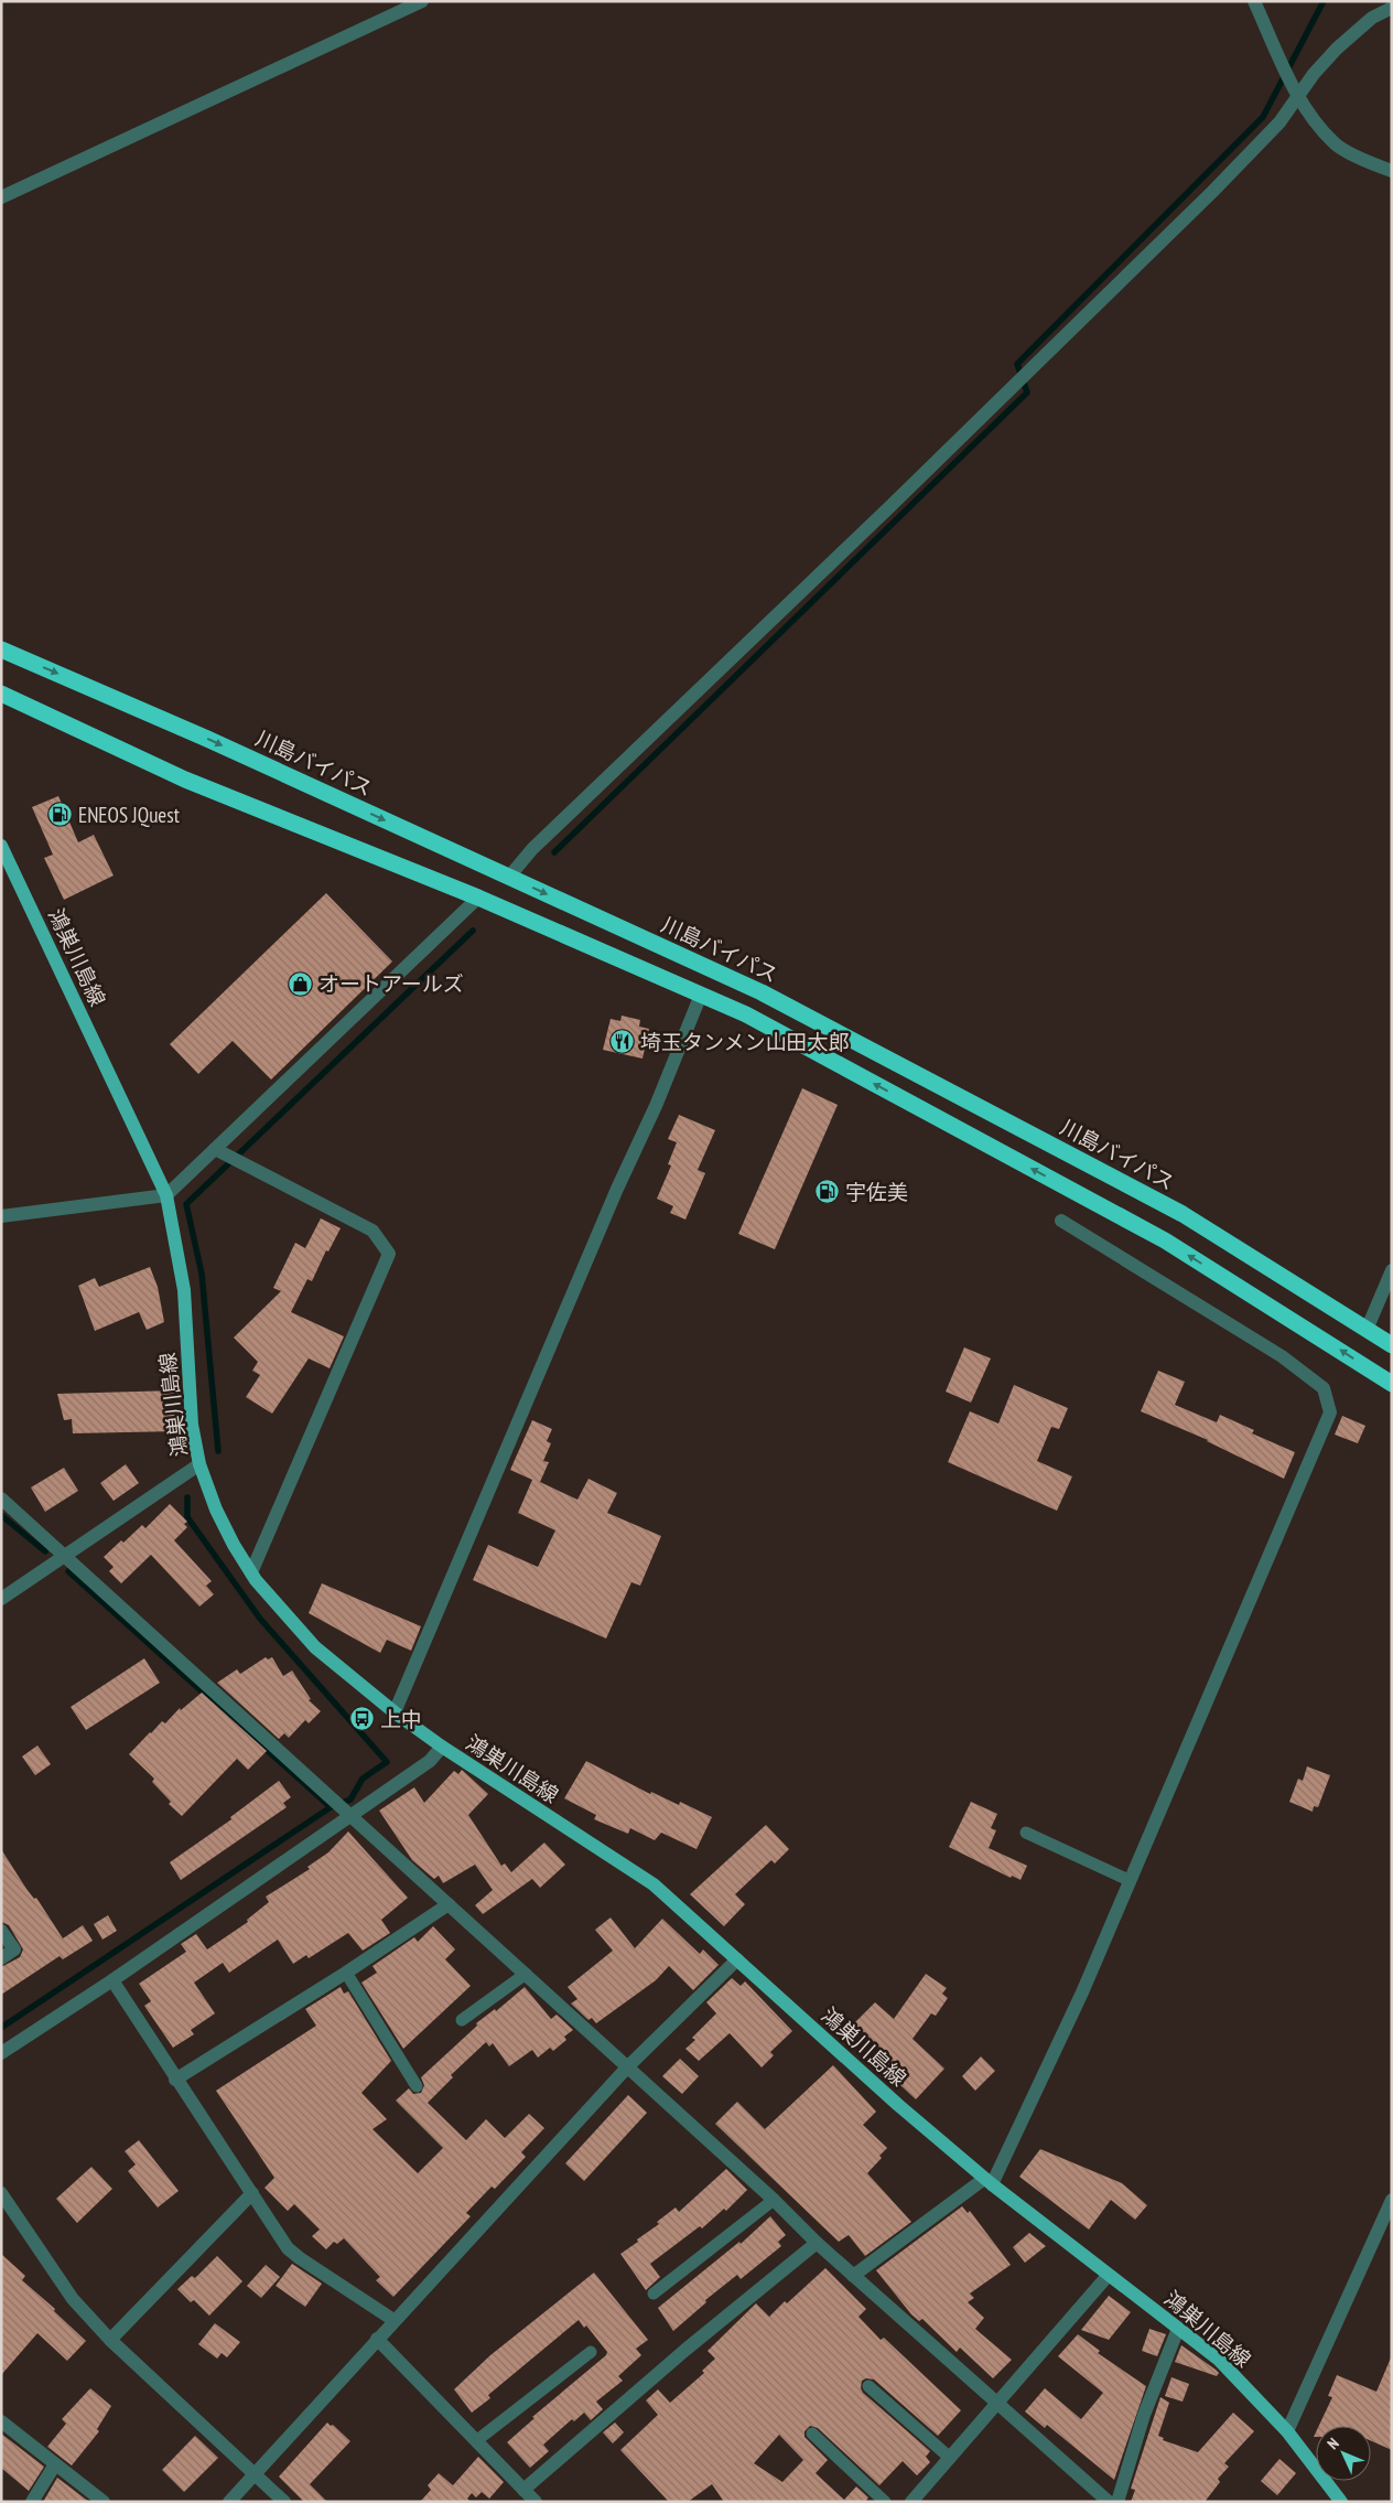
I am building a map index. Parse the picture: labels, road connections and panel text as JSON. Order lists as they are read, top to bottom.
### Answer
{
  "streets": {
    "highway": ["川島バイパス"],
    "main road": ["鴻巣川島線"]
  },
  "places": {
    "fuel station": ["ENEOS JQuest", "宇佐美"],
    "shop": ["オートアールズ"],
    "restaurant": ["埼玉タンメン山田太郎"],
    "bus stop": ["上中"]
  },
  "north": "top left"
}
